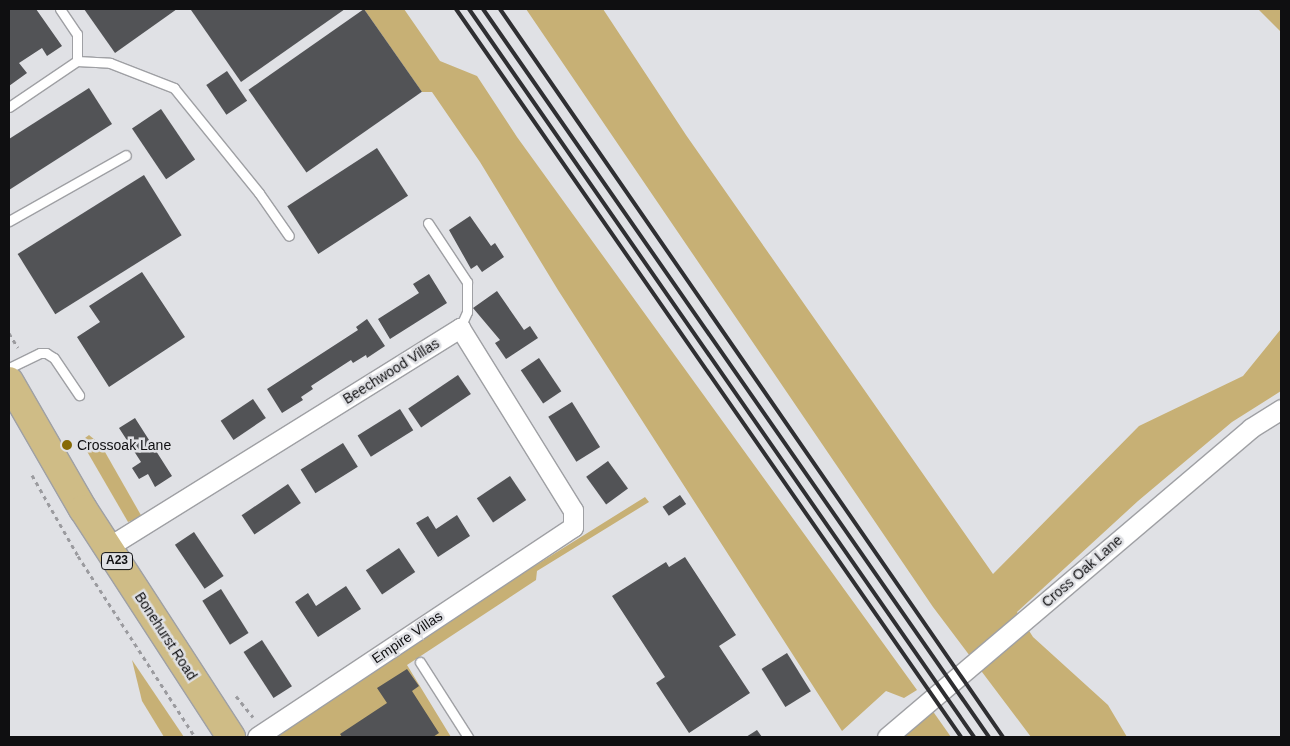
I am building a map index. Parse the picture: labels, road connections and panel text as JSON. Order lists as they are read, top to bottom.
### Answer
{
  "streets": {
    "main road": ["A23", "Bonehurst Road"],
    "street": ["Beechwood Villas", "Cross Oak Lane", "Empire Villas"]
  },
  "crossings": [
    ["Beechwood Villas", "Bonehurst Road"],
    ["Beechwood Villas", "Empire Villas"]
  ],
  "places": ["Crossoak Lane"]
}
